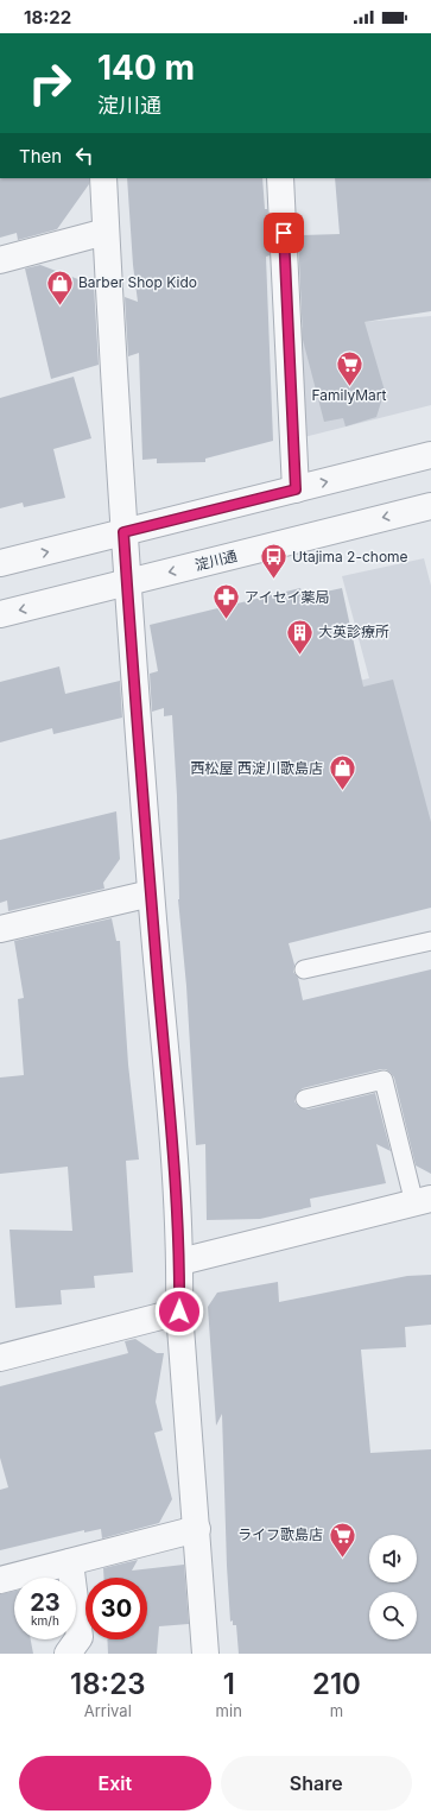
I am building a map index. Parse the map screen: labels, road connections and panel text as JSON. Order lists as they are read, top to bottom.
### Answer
{
  "streets": {
    "street": ["淀川通"]
  },
  "places": {
    "shop": ["Barber Shop Kido", "西松屋 西淀川歌島店"],
    "supermarket": ["FamilyMart", "ライフ歌島店"],
    "bus stop": ["Utajima 2-chome"],
    "pharmacy": ["アイセイ薬局"],
    "building": ["大英診療所"]
  },
  "page": {
    "status": "18:22",
    "turn": ["140 m", "淀川通"],
    "then": "Then",
    "speed": "23 km/h",
    "limit": "30",
    "eta": [
      "18:23",
      "Arrival",
      "1",
      "min",
      "210",
      "m"
    ],
    "buttons": ["Exit", "Share"]
  }
}
